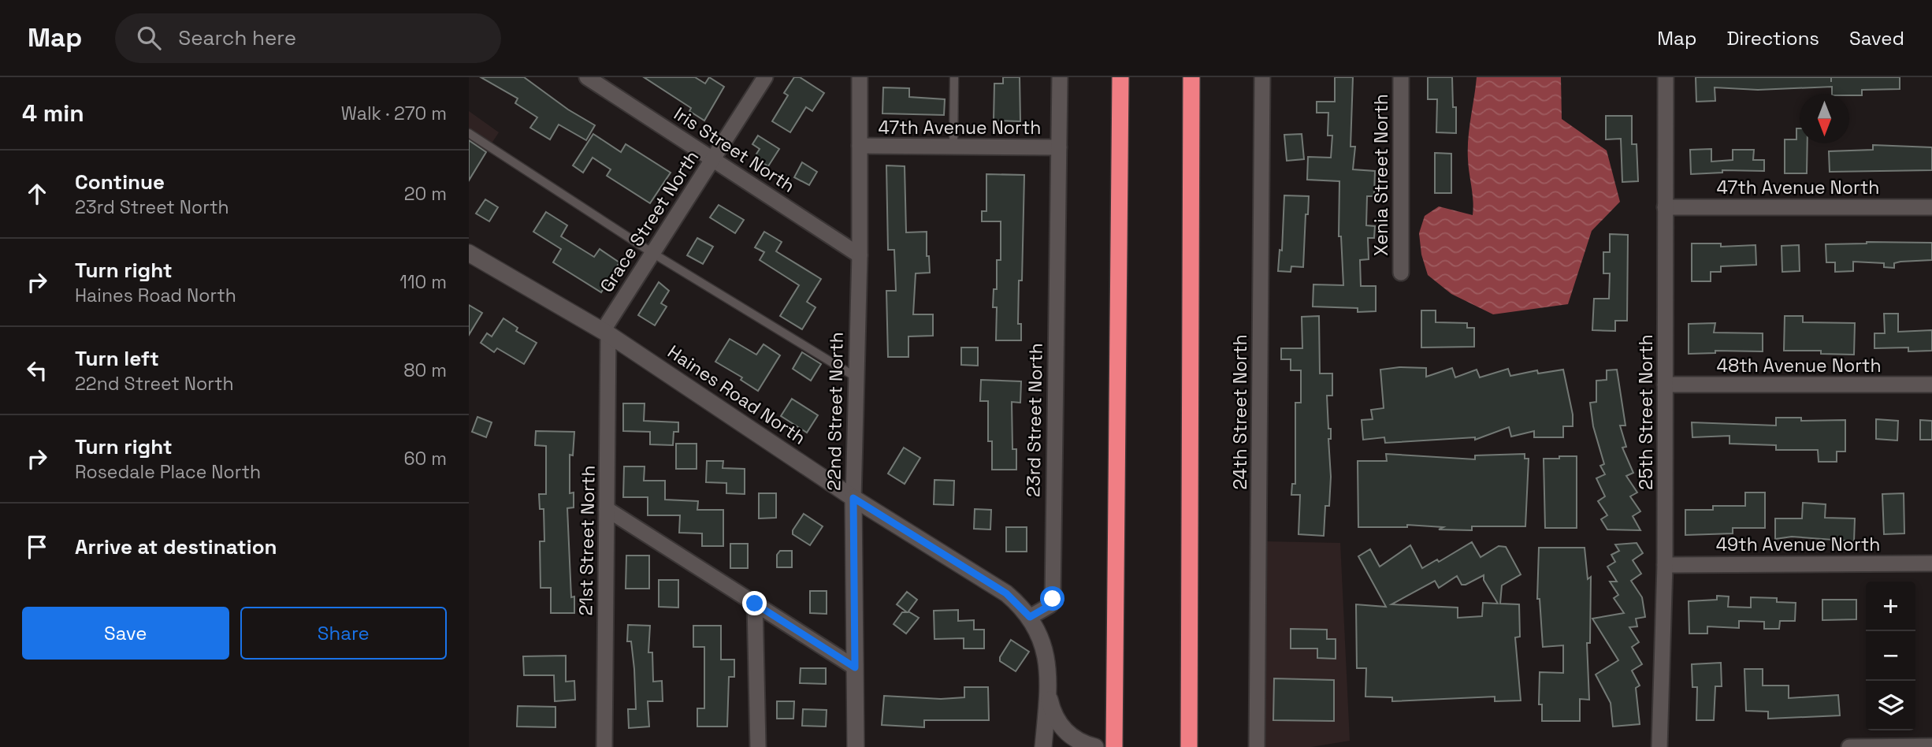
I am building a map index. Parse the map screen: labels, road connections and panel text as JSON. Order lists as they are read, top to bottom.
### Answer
{
  "streets": {
    "street": [
      "47th Avenue North",
      "Iris Street North",
      "Xenia Street North",
      "Grace Street North",
      "48th Avenue North",
      "Haines Road North",
      "22nd Street North",
      "24th Street North",
      "25th Street North",
      "23rd Street North",
      "21st Street North",
      "49th Avenue North"
    ]
  },
  "crossings": [
    ["47th Avenue North", "22nd Street North"],
    ["47th Avenue North", "25th Street North"],
    ["47th Avenue North", "23rd Street North"],
    ["Iris Street North", "Grace Street North"],
    ["Iris Street North", "22nd Street North"],
    ["Grace Street North", "Haines Road North"],
    ["Grace Street North", "21st Street North"],
    ["48th Avenue North", "25th Street North"],
    ["Haines Road North", "22nd Street North"],
    ["Haines Road North", "23rd Street North"],
    ["Haines Road North", "21st Street North"],
    ["25th Street North", "49th Avenue North"]
  ],
  "north": "bottom",
  "page": {
    "header": "Map",
    "search": "Search here",
    "nav": ["Map", "Directions", "Saved"],
    "heading": ["4 min", "Walk · 270 m"],
    "list": [
      ["Continue", "23rd Street North", "20 m"],
      ["Turn right", "Haines Road North", "110 m"],
      ["Turn left", "22nd Street North", "80 m"],
      ["Turn right", "Rosedale Place North", "60 m"],
      "Arrive at destination"
    ],
    "map_buttons": ["+", "−"],
    "buttons": ["Save", "Share"]
  }
}
